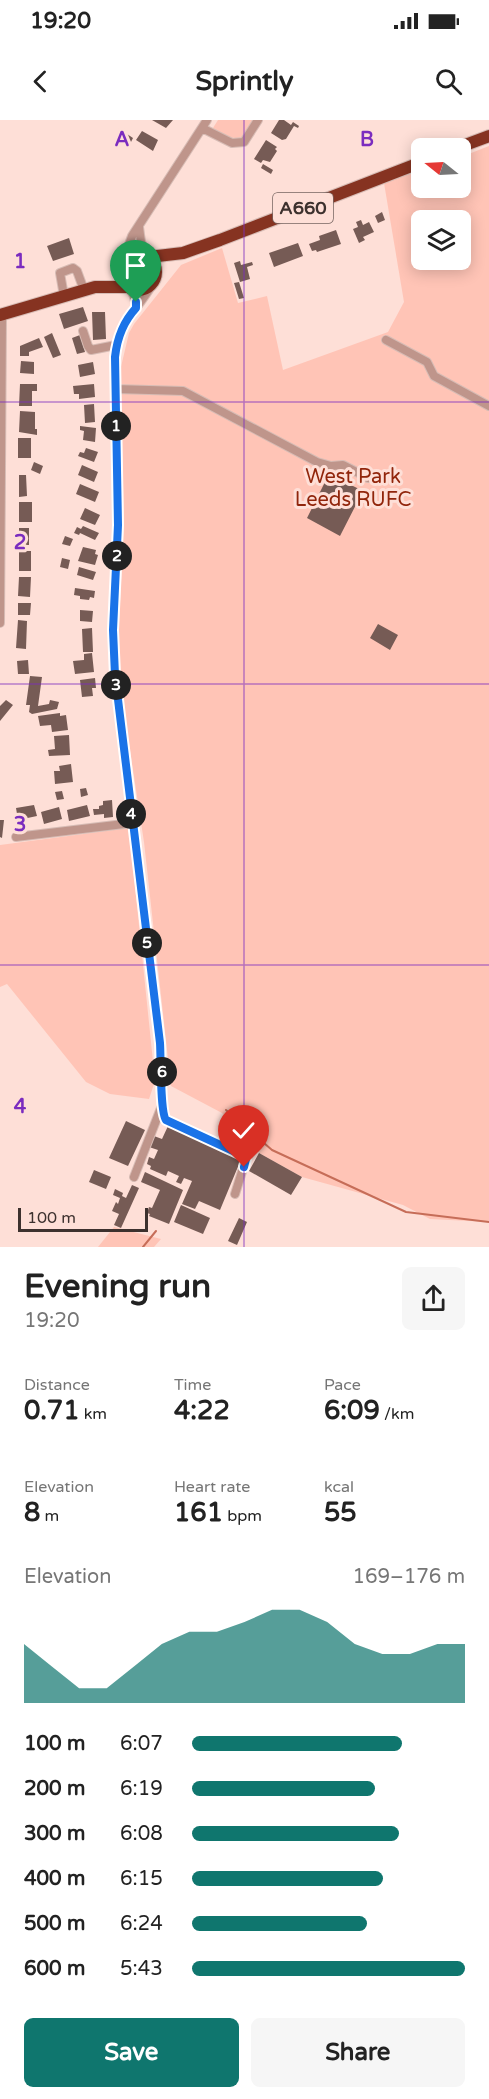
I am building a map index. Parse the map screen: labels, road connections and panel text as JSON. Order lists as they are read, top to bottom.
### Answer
{
  "streets": {
    "highway": ["A660"]
  },
  "parks": ["West Park Leeds RUFC"],
  "scale_bar": "100 m",
  "north": "left",
  "page": {
    "status": "19:20",
    "header": "Sprintly",
    "pins": [
      "1",
      "2",
      "3",
      "4",
      "5",
      "6"
    ],
    "scale": "100 m",
    "heading": ["Evening run", "19:20"],
    "stats": [
      ["Distance", "0.71 km"],
      ["Time", "4:22"],
      ["Pace", "6:09 /km"],
      ["Elevation", "8 m"],
      ["Heart rate", "161 bpm"],
      ["kcal", "55"]
    ],
    "chart": ["Elevation", "169–176 m"],
    "list": [
      {
        "name": "100 m",
        "note": "6:07"
      },
      {
        "name": "200 m",
        "note": "6:19"
      },
      {
        "name": "300 m",
        "note": "6:08"
      },
      {
        "name": "400 m",
        "note": "6:15"
      },
      {
        "name": "500 m",
        "note": "6:24"
      },
      {
        "name": "600 m",
        "note": "5:43"
      }
    ],
    "buttons": ["Save", "Share"]
  },
  "grid": {
    "columns": ["A", "B"],
    "rows": [
      "1",
      "2",
      "3",
      "4"
    ]
  }
}
